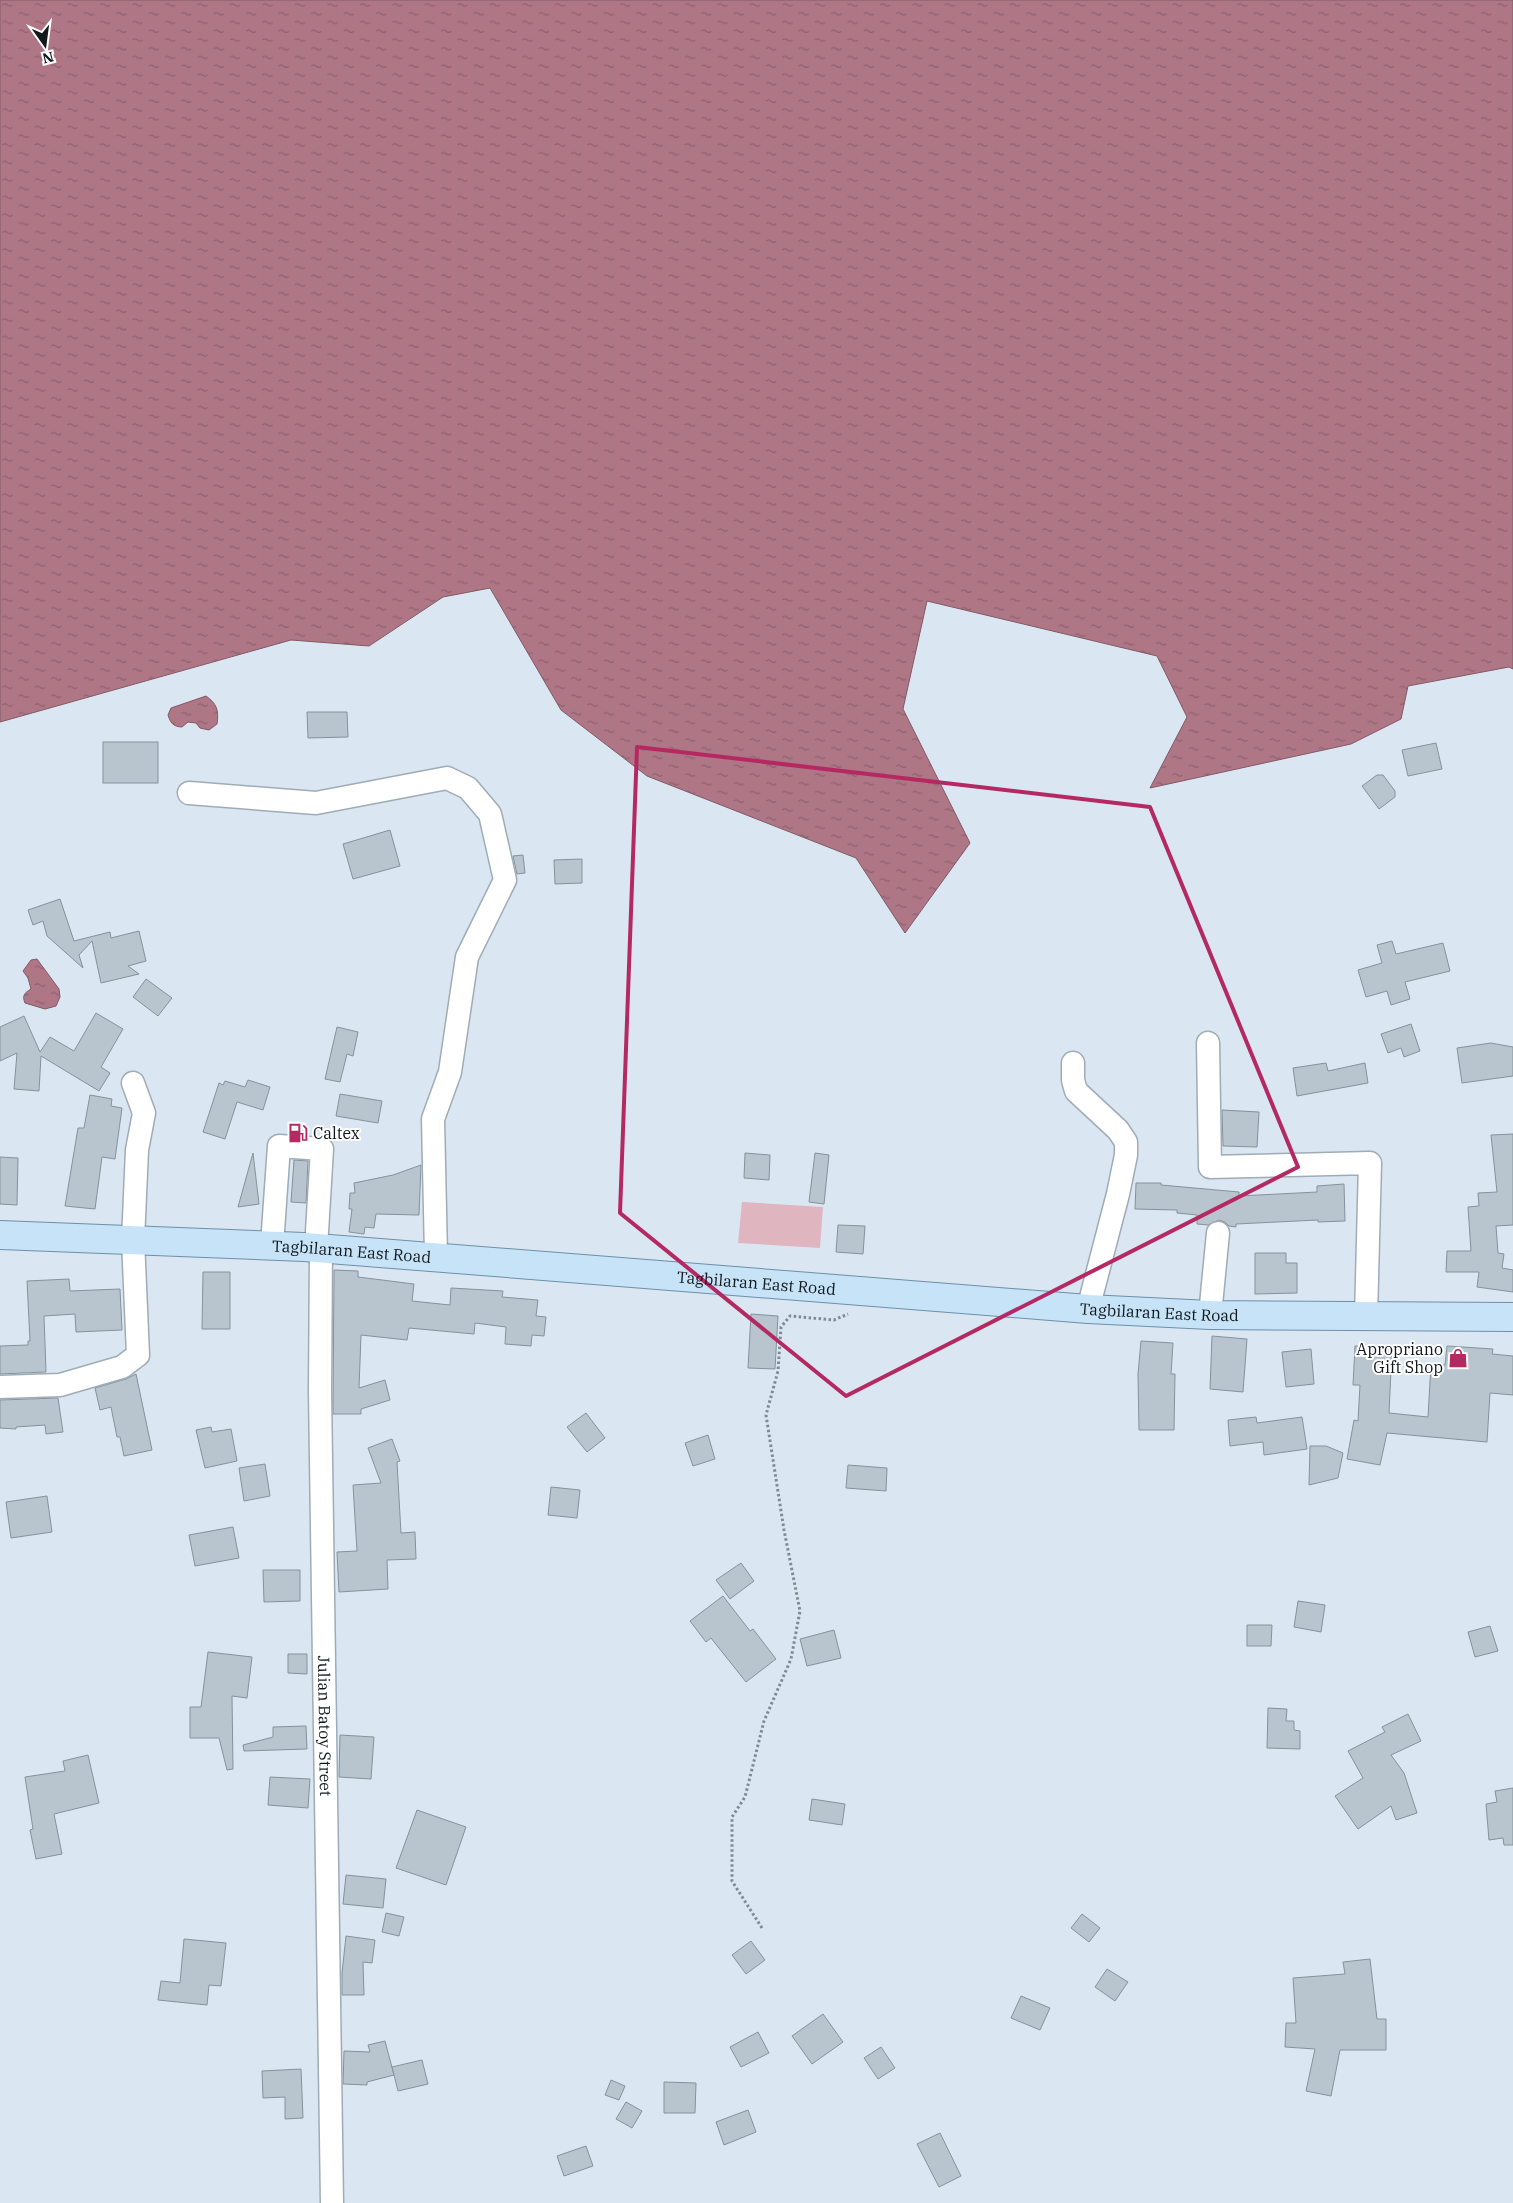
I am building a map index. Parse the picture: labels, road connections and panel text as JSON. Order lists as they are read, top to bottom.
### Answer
{
  "streets": {
    "main road": ["Tagbilaran East Road"],
    "street": ["Julian Batoy Street"]
  },
  "crossings": [
    ["Tagbilaran East Road", "Julian Batoy Street"]
  ],
  "places": {
    "fuel station": ["Caltex"],
    "shop": ["Apropriano Gift Shop"]
  },
  "north": "bottom"
}
